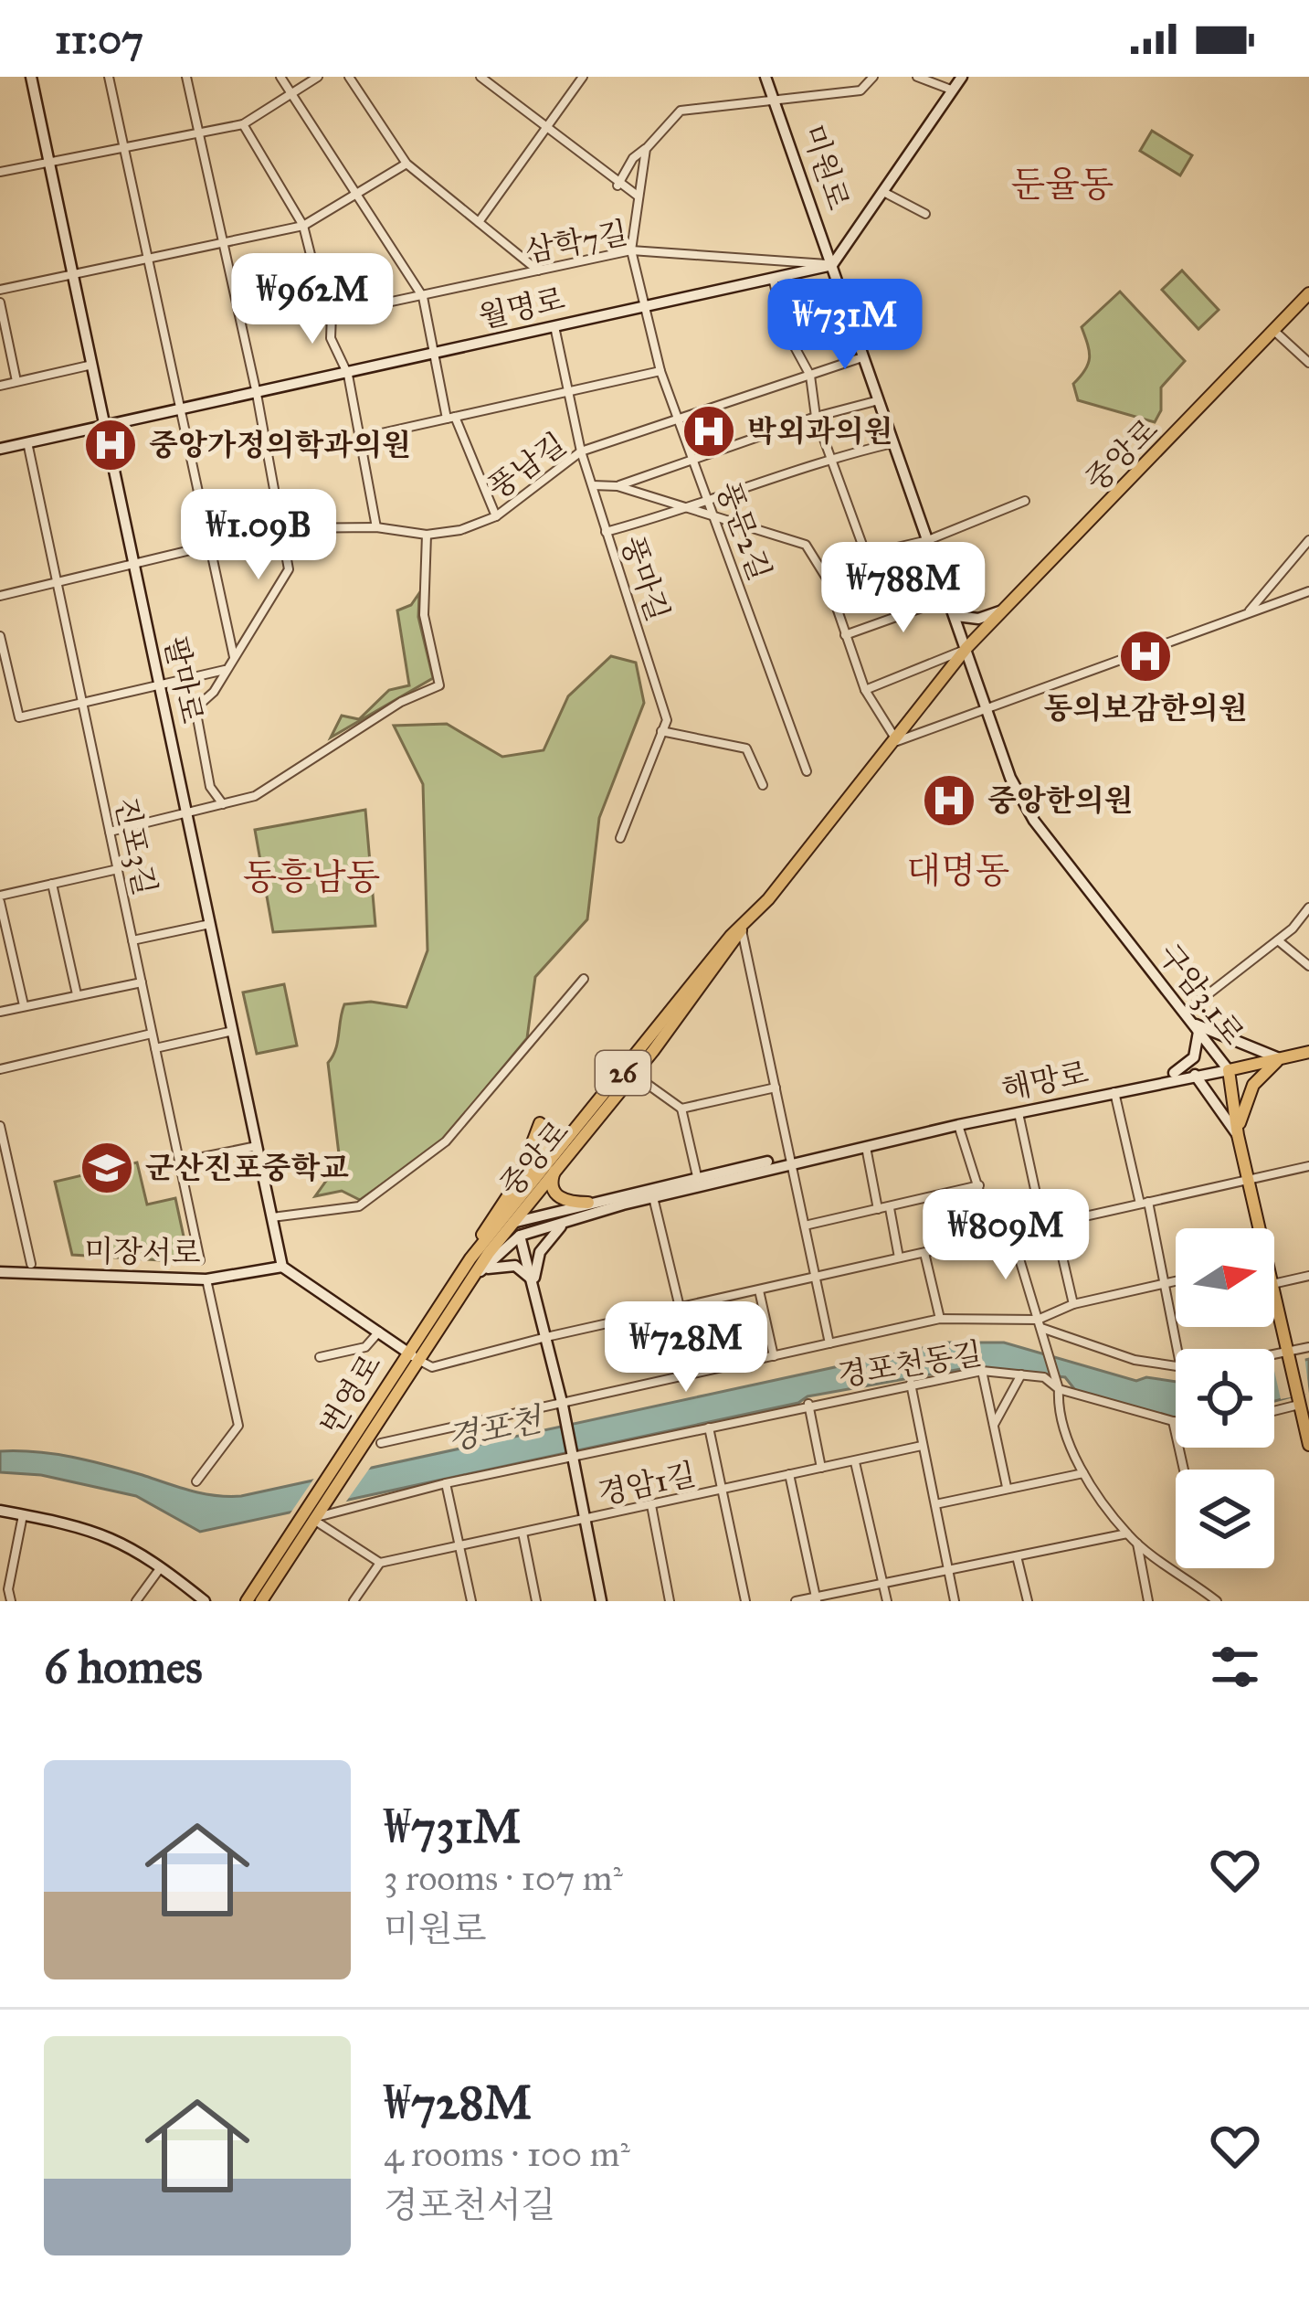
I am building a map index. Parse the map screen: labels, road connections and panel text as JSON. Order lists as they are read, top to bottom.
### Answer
{
  "streets": {
    "main road": [
      "중앙로",
      "구암3.1로",
      "26",
      "해망로",
      "번영로"
    ],
    "street": [
      "미원로",
      "삼학7길",
      "월명로",
      "풍남길",
      "풍문2길",
      "풍마길",
      "팔마로",
      "진포3길",
      "미장서로",
      "경포천동길",
      "경암1길"
    ]
  },
  "crossings": [
    ["미원로", "삼학7길"],
    ["미원로", "월명로"],
    ["미원로", "중앙로"],
    ["미원로", "풍남길"],
    ["미원로", "구암3.1로"],
    ["삼학7길", "월명로"],
    ["삼학7길", "풍문2길"],
    ["월명로", "풍문2길"],
    ["월명로", "풍마길"],
    ["월명로", "팔마로"],
    ["월명로", "진포3길"],
    ["중앙로", "구암3.1로"],
    ["중앙로", "해망로"],
    ["중앙로", "번영로"],
    ["풍남길", "풍문2길"],
    ["풍남길", "풍마길"],
    ["풍남길", "팔마로"],
    ["풍남길", "진포3길"],
    ["팔마로", "미장서로"],
    ["구암3.1로", "해망로"],
    ["해망로", "번영로"],
    ["경포천동길", "번영로"]
  ],
  "districts": ["둔율동", "대명동", "동흥남동"],
  "water": ["경포천"],
  "places": {
    "hospital": [
      "박외과의원",
      "중앙가정의학과의원",
      "동의보감한의원",
      "중앙한의원"
    ],
    "school or university": ["군산진포중학교"]
  },
  "north": "right",
  "page": {
    "status": "11:07",
    "price": [
      "₩962M",
      "₩731M",
      "₩1.09B",
      "₩788M",
      "₩809M",
      "₩728M"
    ],
    "heading": "6 homes",
    "list": [
      {
        "name": "₩731M",
        "note": "3 rooms · 107 m² · 미원로"
      },
      {
        "name": "₩728M",
        "note": "4 rooms · 100 m² · 경포천서길"
      }
    ]
  }
}
